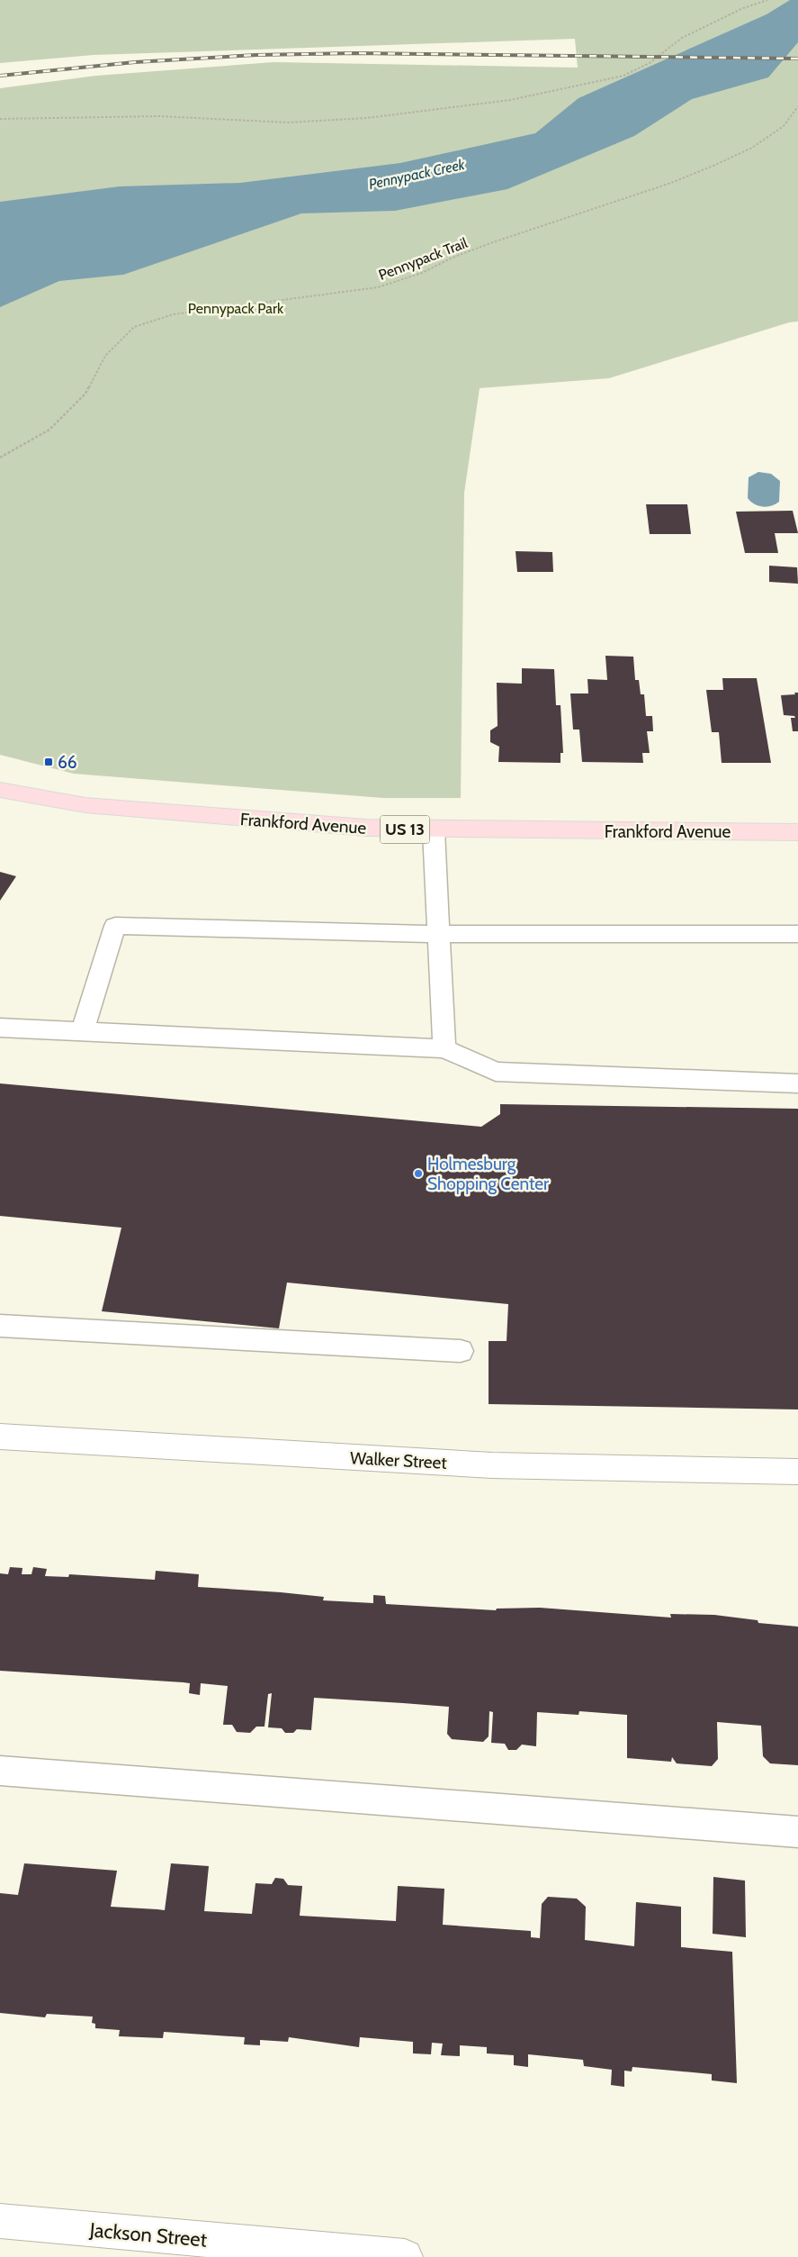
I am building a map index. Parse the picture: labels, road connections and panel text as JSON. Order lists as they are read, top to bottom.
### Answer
{
  "streets": {
    "main road": ["Frankford Avenue", "US 13"],
    "street": ["Walker Street", "Jackson Street"],
    "path": ["Pennypack Trail"]
  },
  "water": ["Pennypack Creek"],
  "parks": ["Pennypack Park"],
  "places": {
    "transit": ["66"],
    "other": ["Holmesburg Shopping Center"]
  }
}
